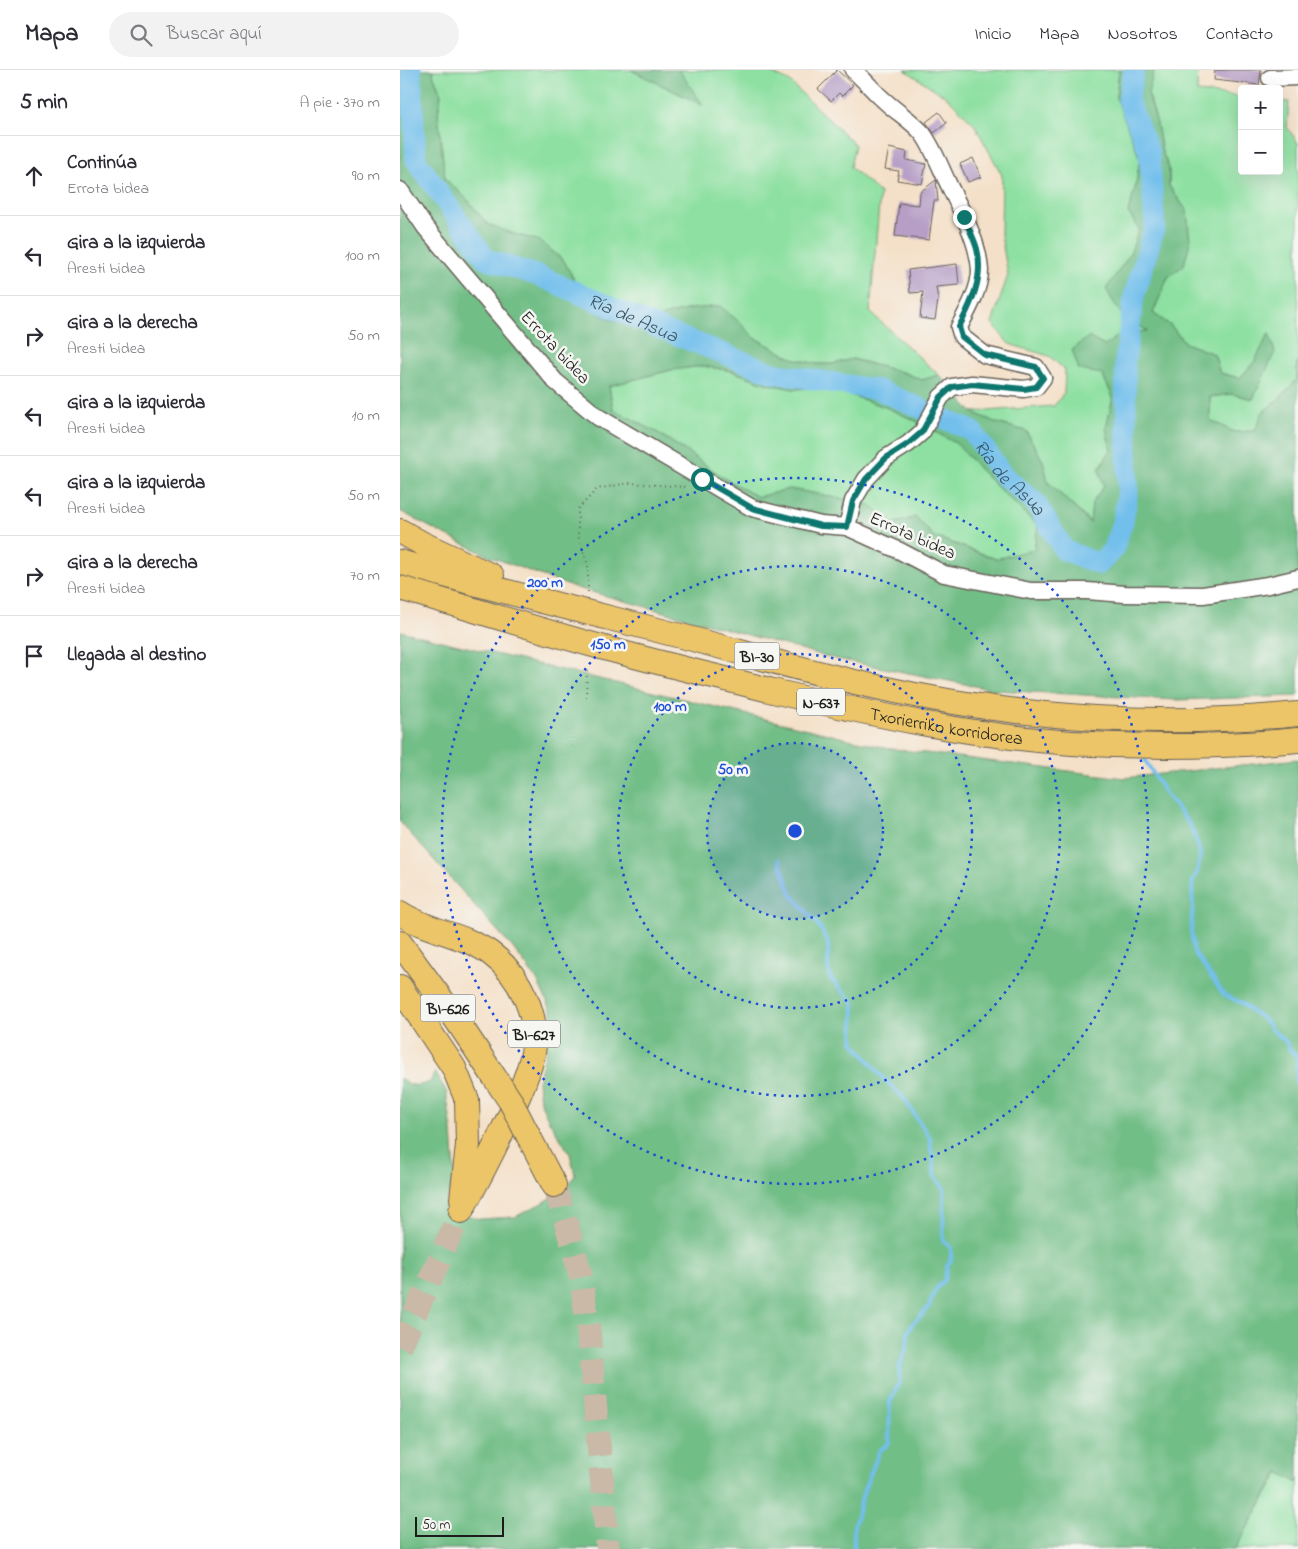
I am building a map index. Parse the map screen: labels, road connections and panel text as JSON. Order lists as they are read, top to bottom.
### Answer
{
  "streets": {
    "highway": [
      "BI-30",
      "N-637",
      "Txorierriko korridorea",
      "BI-626",
      "BI-627"
    ],
    "street": ["Errota bidea"]
  },
  "water": ["Ría de Asua"],
  "scale_bar": "50 m",
  "page": {
    "header": "Mapa",
    "search": "Buscar aquí",
    "nav": [
      "Inicio",
      "Mapa",
      "Nosotros",
      "Contacto"
    ],
    "heading": ["5 min", "A pie · 370 m"],
    "map_buttons": ["+", "−"],
    "list": [
      ["Continúa", "Errota bidea", "90 m"],
      ["Gira a la izquierda", "Aresti bidea", "100 m"],
      ["Gira a la derecha", "Aresti bidea", "50 m"],
      ["Gira a la izquierda", "Aresti bidea", "10 m"],
      ["Gira a la izquierda", "Aresti bidea", "50 m"],
      ["Gira a la derecha", "Aresti bidea", "70 m"],
      "Llegada al destino"
    ],
    "scale": "50 m"
  },
  "rings": [
    "200 m",
    "150 m",
    "100 m",
    "50 m"
  ]
}
